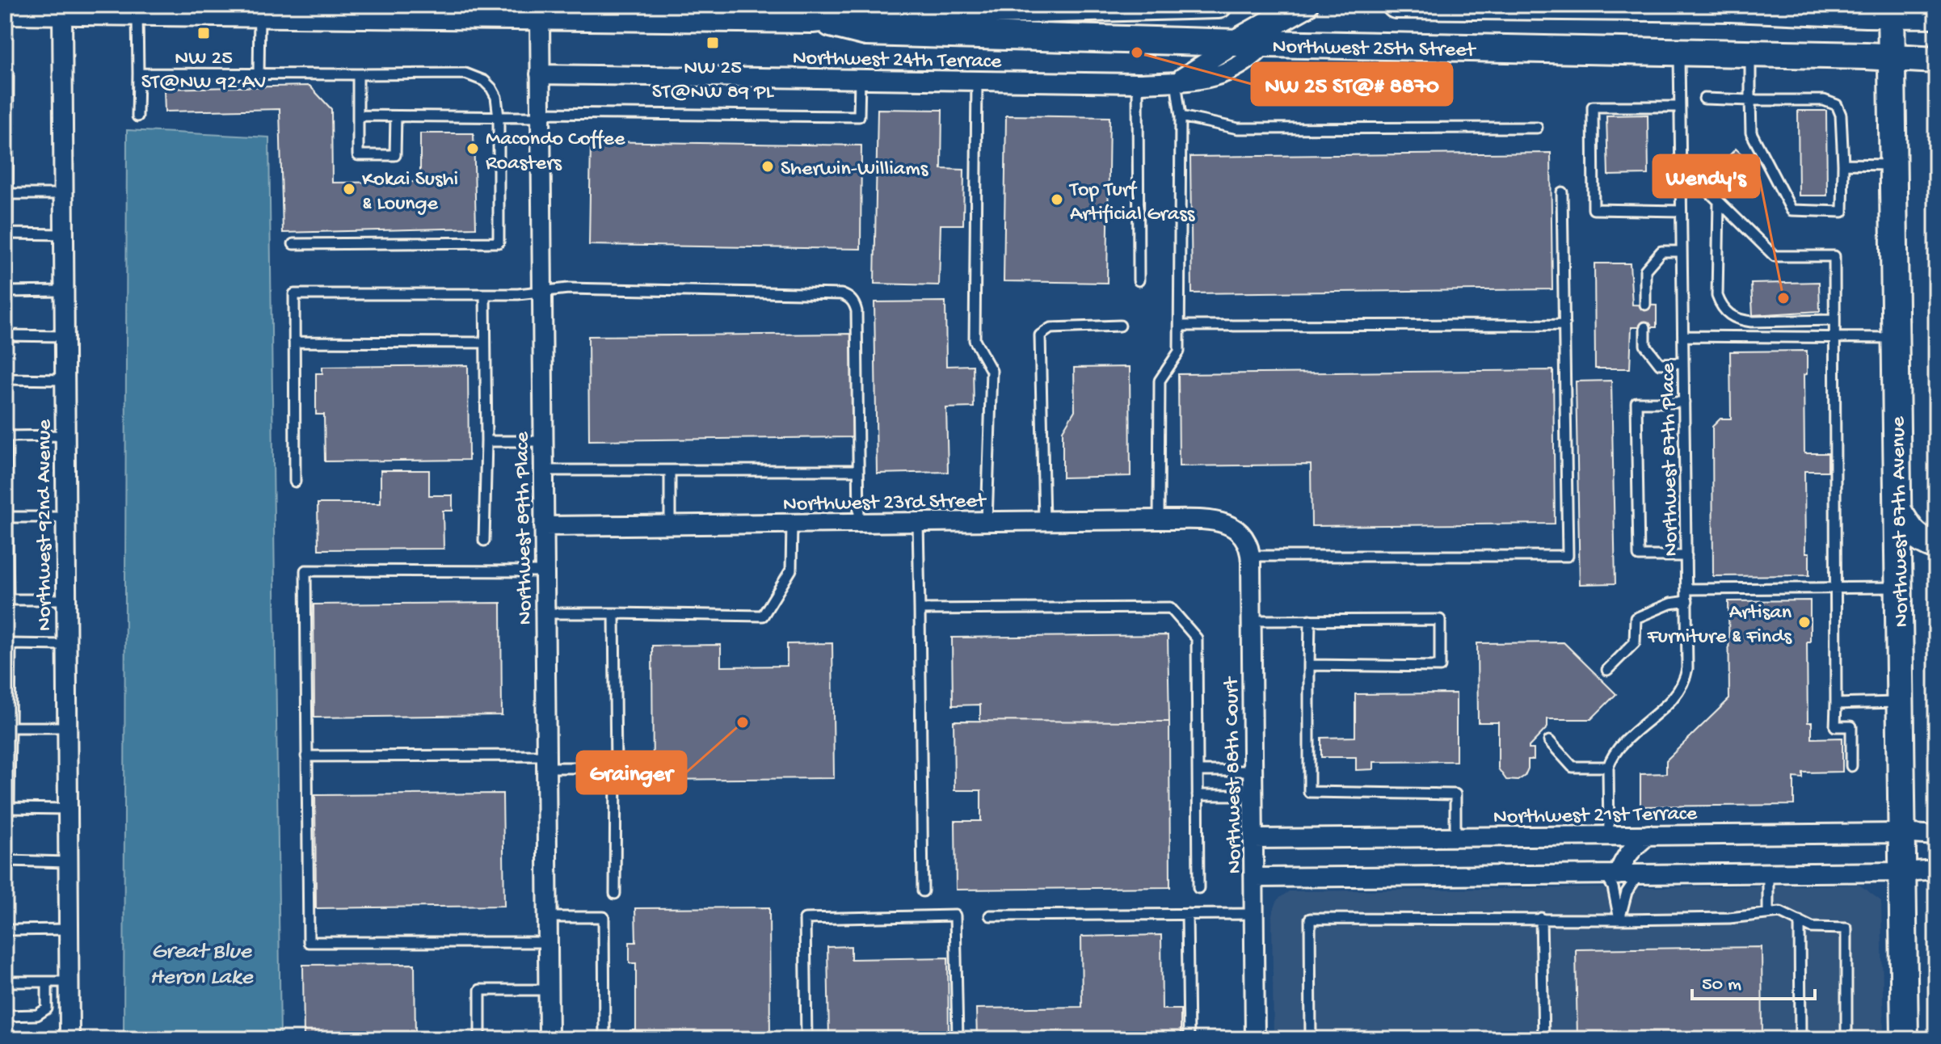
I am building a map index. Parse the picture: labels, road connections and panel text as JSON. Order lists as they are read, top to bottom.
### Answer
{
  "streets": {
    "main road": ["Northwest 25th Street", "Northwest 87th Avenue"],
    "street": [
      "Northwest 24th Terrace",
      "Northwest 23rd Street",
      "Northwest 92nd Avenue",
      "Northwest 89th Place",
      "Northwest 88th Court",
      "Northwest 21st Terrace"
    ],
    "lane": ["Northwest 87th Place"]
  },
  "crossings": [
    ["Northwest 25th Street", "Northwest 24th Terrace"],
    ["Northwest 25th Street", "Northwest 87th Place"],
    ["Northwest 25th Street", "Northwest 87th Avenue"],
    ["Northwest 25th Street", "Northwest 92nd Avenue"],
    ["Northwest 25th Street", "Northwest 89th Place"],
    ["Northwest 24th Terrace", "Northwest 89th Place"],
    ["Northwest 23rd Street", "Northwest 89th Place"],
    ["Northwest 23rd Street", "Northwest 88th Court"],
    ["Northwest 87th Avenue", "Northwest 21st Terrace"],
    ["Northwest 88th Court", "Northwest 21st Terrace"]
  ],
  "water": ["Great Blue Heron Lake"],
  "places": {
    "transit": ["NW 25 ST@NW 92 AV", "NW 25 ST@NW 89 PL"],
    "other": [
      "NW 25 ST@# 8870",
      "Macondo Coffee Roasters",
      "Sherwin-Williams",
      "Kokai Sushi & Lounge",
      "Top Turf Artificial Grass",
      "Wendy's",
      "Artisan Furniture & Finds",
      "Grainger"
    ]
  },
  "scale_bar": "50 m"
}
